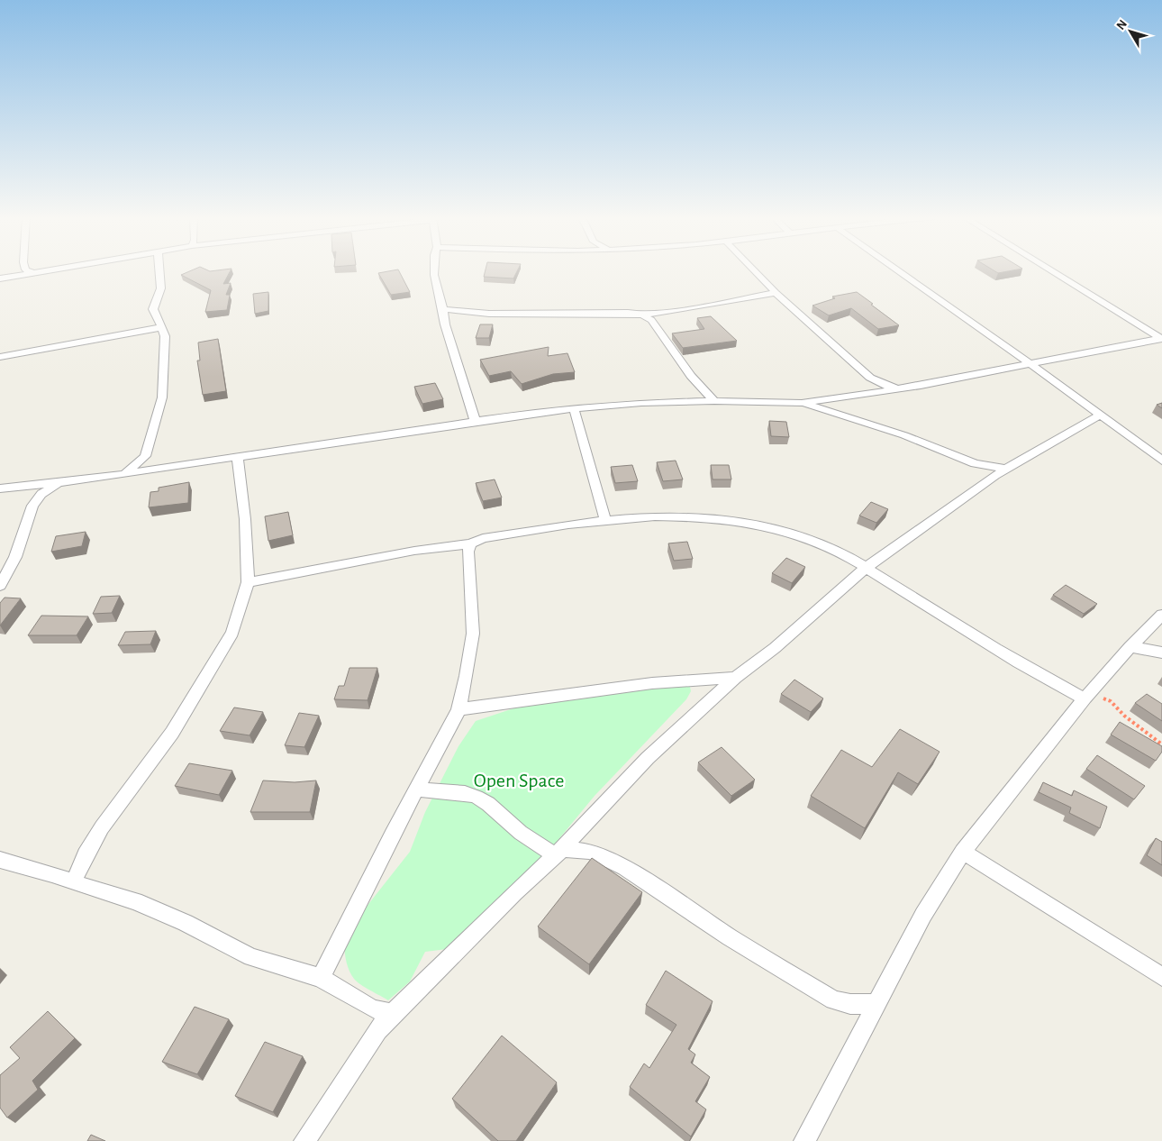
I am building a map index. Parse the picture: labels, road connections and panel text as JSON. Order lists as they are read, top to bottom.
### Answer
{
  "parks": ["Open Space"],
  "north": "top left"
}
